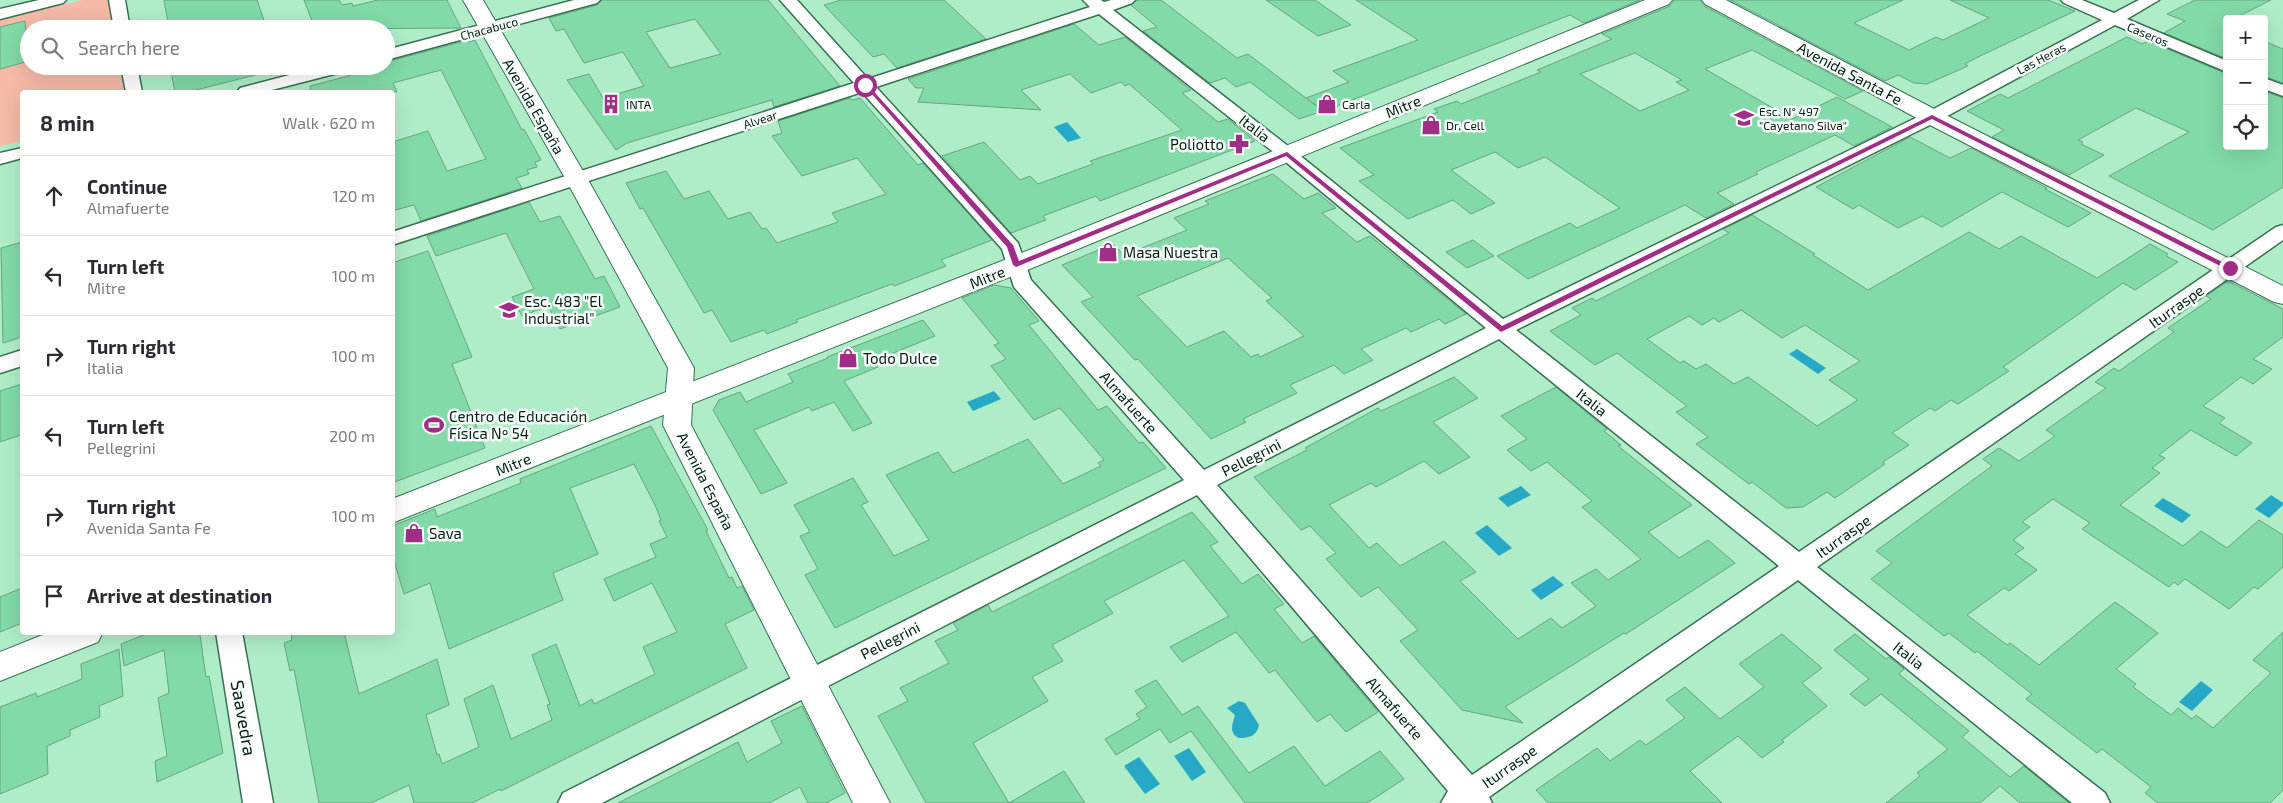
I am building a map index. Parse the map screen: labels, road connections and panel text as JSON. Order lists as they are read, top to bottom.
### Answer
{
  "streets": {
    "main road": ["Avenida Santa Fe", "Avenida España", "Mitre"],
    "street": [
      "Chacabuco",
      "Caseros",
      "Las Heras",
      "Alvear",
      "Italia",
      "Iturraspe",
      "Almafuerte",
      "Pellegrini",
      "Saavedra"
    ]
  },
  "crossings": [
    ["Chacabuco", "Avenida España"],
    ["Caseros", "Las Heras"],
    ["Las Heras", "Avenida Santa Fe"],
    ["Las Heras", "Pellegrini"],
    ["Avenida Santa Fe", "Iturraspe"],
    ["Avenida Santa Fe", "Pellegrini"],
    ["Avenida España", "Mitre"],
    ["Avenida España", "Alvear"],
    ["Avenida España", "Pellegrini"],
    ["Mitre", "Italia"],
    ["Mitre", "Almafuerte"],
    ["Alvear", "Italia"],
    ["Alvear", "Almafuerte"],
    ["Italia", "Iturraspe"],
    ["Italia", "Pellegrini"],
    ["Iturraspe", "Almafuerte"],
    ["Almafuerte", "Pellegrini"]
  ],
  "places": {
    "building": ["INTA"],
    "shop": [
      "Carla",
      "Dr. Cell",
      "Masa Nuestra",
      "Todo Dulce",
      "Sava"
    ],
    "school or university": ["Esc. N° 497 \"Cayetano Silva\"", "Esc. 483 \"El Industrial\""],
    "pharmacy": ["Poliotto"],
    "sports": ["Centro de Educación Física Nº 54"]
  },
  "page": {
    "map_buttons": ["+", "−"],
    "search": "Search here",
    "heading": ["8 min", "Walk · 620 m"],
    "list": [
      ["Continue", "Almafuerte", "120 m"],
      ["Turn left", "Mitre", "100 m"],
      ["Turn right", "Italia", "100 m"],
      ["Turn left", "Pellegrini", "200 m"],
      ["Turn right", "Avenida Santa Fe", "100 m"],
      "Arrive at destination"
    ]
  }
}
